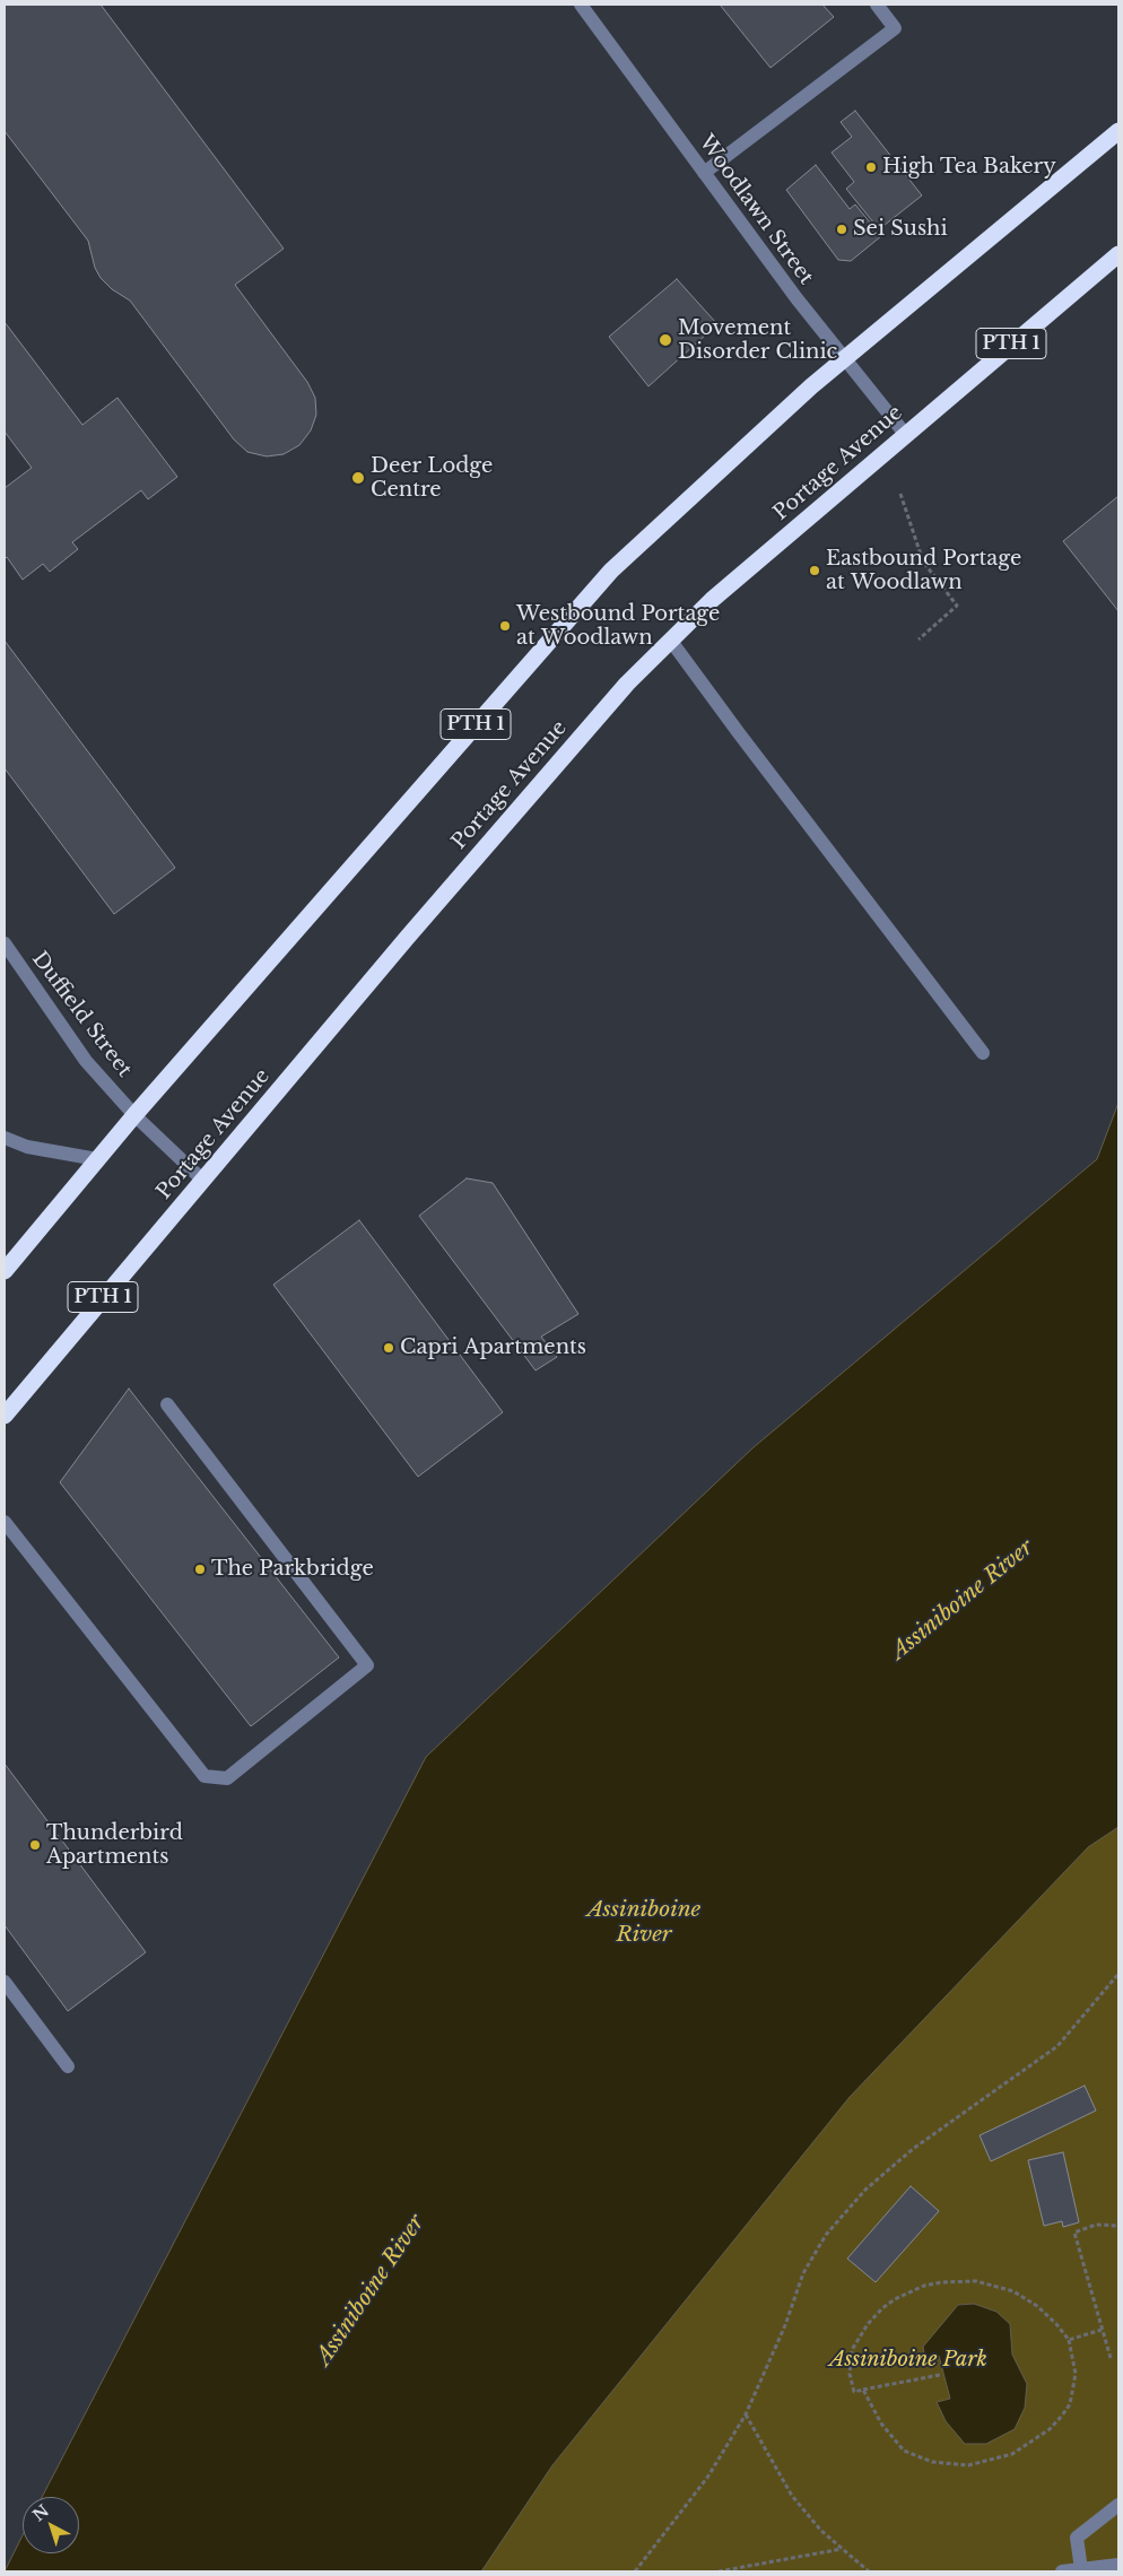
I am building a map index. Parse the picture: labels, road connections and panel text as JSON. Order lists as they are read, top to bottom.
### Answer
{
  "streets": {
    "highway": ["PTH 1", "Portage Avenue"],
    "street": ["Woodlawn Street", "Duffield Street"]
  },
  "crossings": [
    ["Woodlawn Street", "PTH 1"],
    ["Woodlawn Street", "Portage Avenue"],
    ["PTH 1", "Duffield Street"],
    ["Portage Avenue", "Duffield Street"]
  ],
  "water": ["Assiniboine River"],
  "parks": ["Assiniboine Park"],
  "places": [
    "High Tea Bakery",
    "Sei Sushi",
    "Movement Disorder Clinic",
    "Deer Lodge Centre",
    "Eastbound Portage at Woodlawn",
    "Westbound Portage at Woodlawn",
    "Capri Apartments",
    "The Parkbridge",
    "Thunderbird Apartments"
  ],
  "north": "top left"
}
